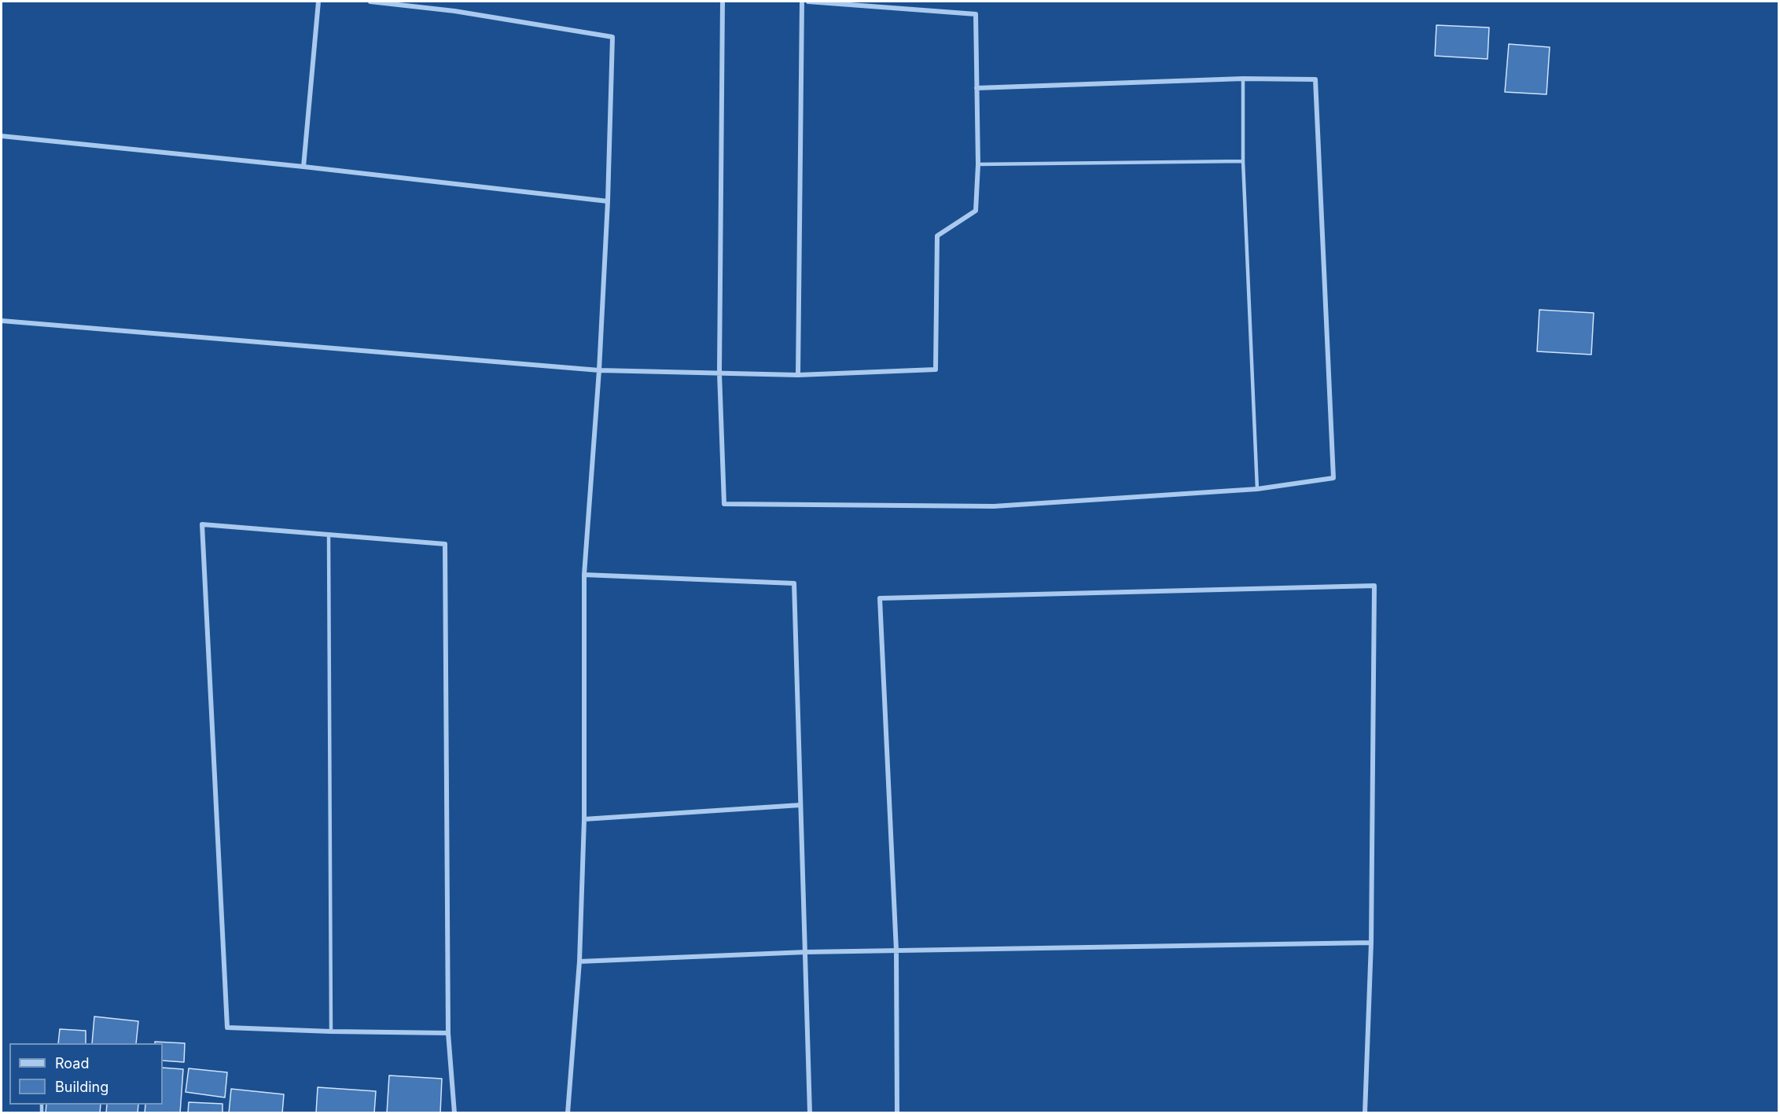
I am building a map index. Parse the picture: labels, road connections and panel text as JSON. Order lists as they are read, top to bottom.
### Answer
{
  "legend": ["Road", "Building"]
}
